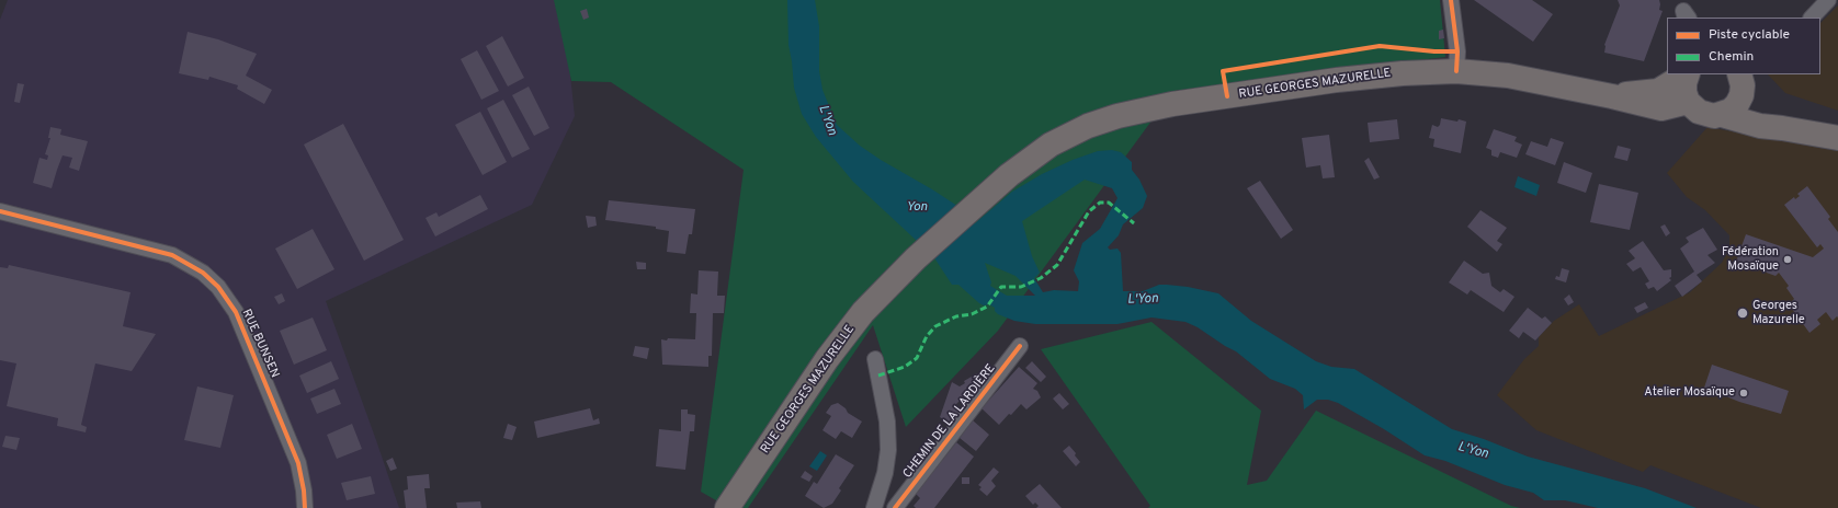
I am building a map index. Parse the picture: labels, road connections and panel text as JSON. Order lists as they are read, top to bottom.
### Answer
{
  "streets": {
    "main road": ["RUE GEORGES MAZURELLE"],
    "street": ["RUE BUNSEN", "CHEMIN DE LA LARDIÈRE"]
  },
  "water": ["L'Yon", "Yon"],
  "places": ["Fédération Mosaïque", "Georges Mazurelle", "Atelier Mosaïque"],
  "legend": ["Piste cyclable", "Chemin"]
}
